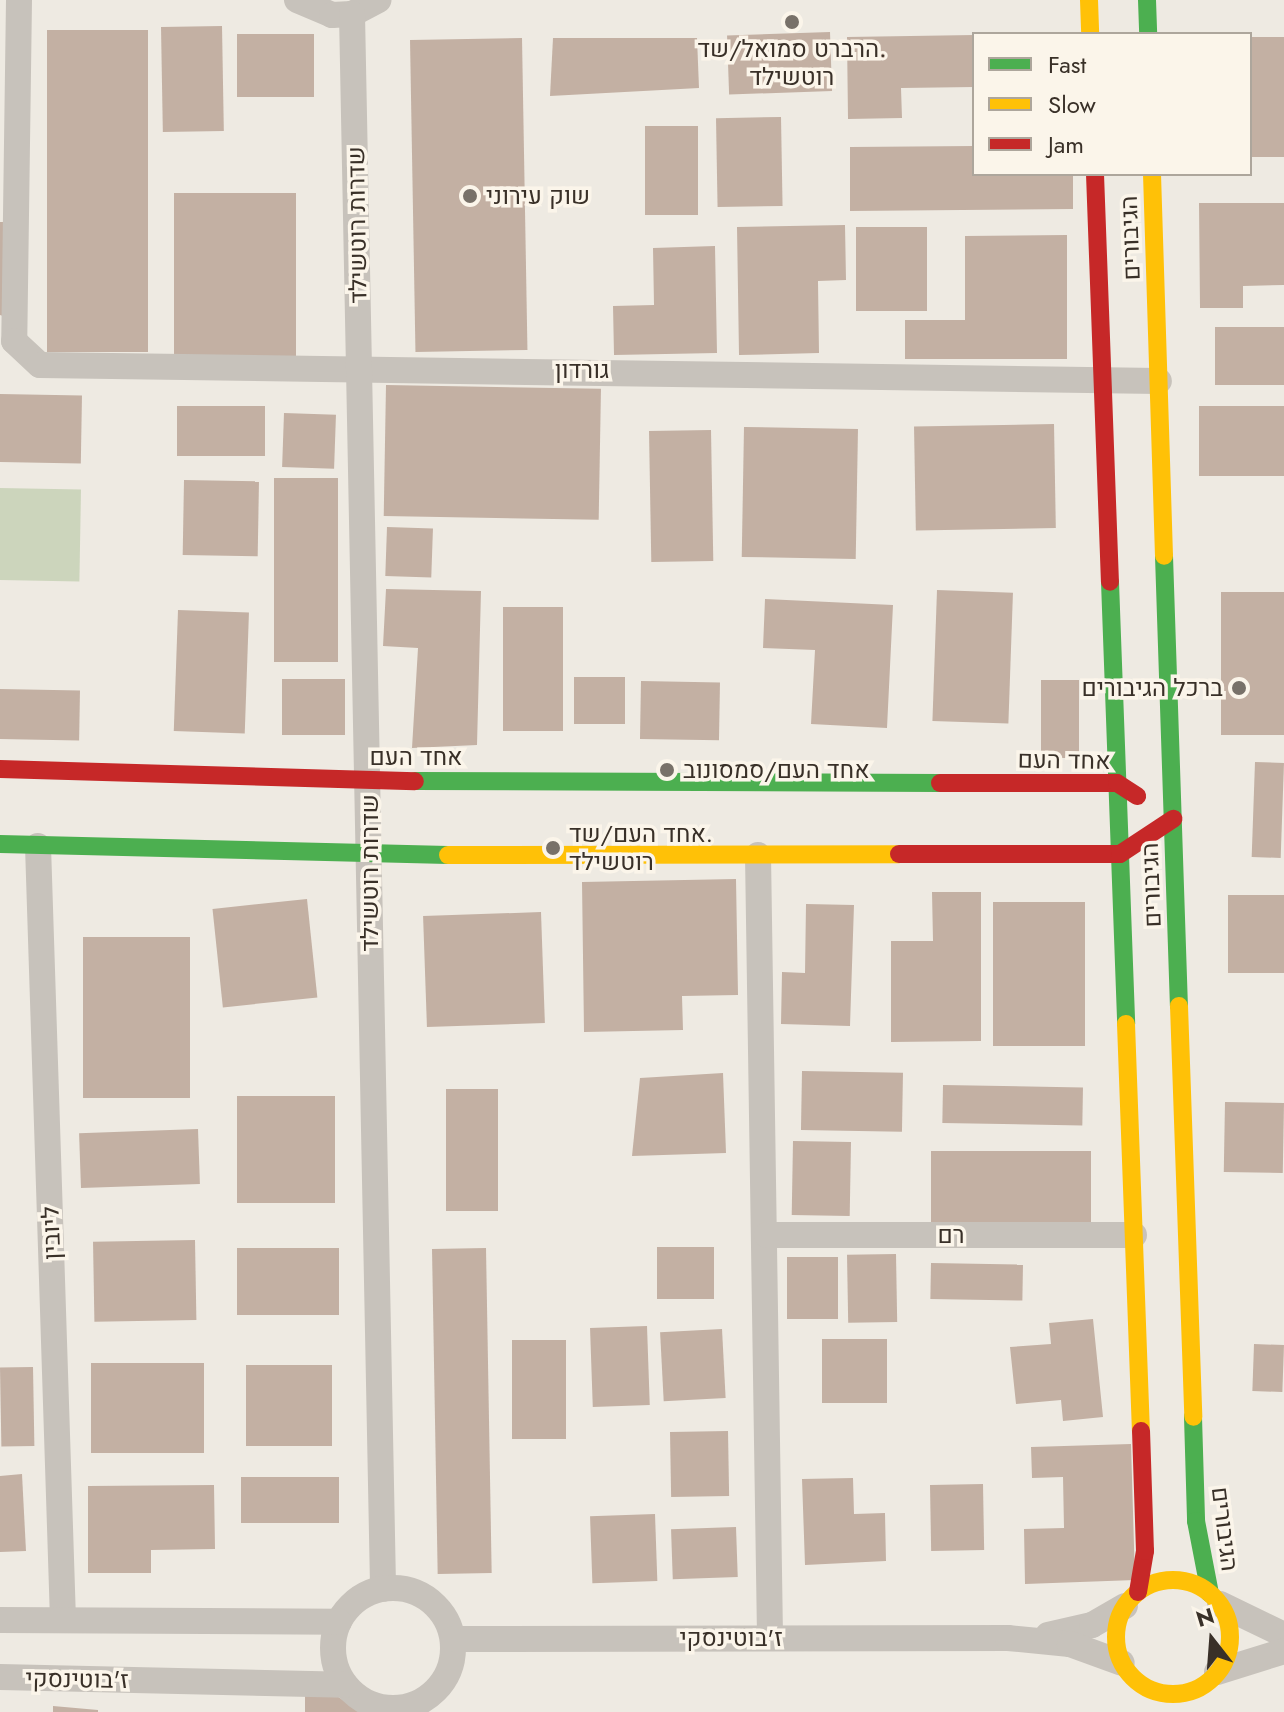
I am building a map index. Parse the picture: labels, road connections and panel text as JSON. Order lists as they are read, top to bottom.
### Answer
{
  "streets": {
    "street": [
      "שדרות רוטשילד",
      "הגיבורים",
      "גורדון",
      "אחד העם",
      "ליובין",
      "רם",
      "ז'בוטינסקי"
    ]
  },
  "crossings": [
    ["שדרות רוטשילד", "גורדון"],
    ["שדרות רוטשילד", "אחד העם"],
    ["שדרות רוטשילד", "ז'בוטינסקי"],
    ["הגיבורים", "גורדון"],
    ["הגיבורים", "אחד העם"],
    ["הגיבורים", "רם"],
    ["הגיבורים", "ז'בוטינסקי"]
  ],
  "places": [
    "הרברט סמואל/שד. רוטשילד",
    "שוק עירוני",
    "ברכל הגיבורים",
    "אחד העם/סמסונוב",
    "אחד העם/שד. רוטשילד"
  ],
  "legend": ["Fast", "Slow", "Jam"],
  "north": "top"
}
